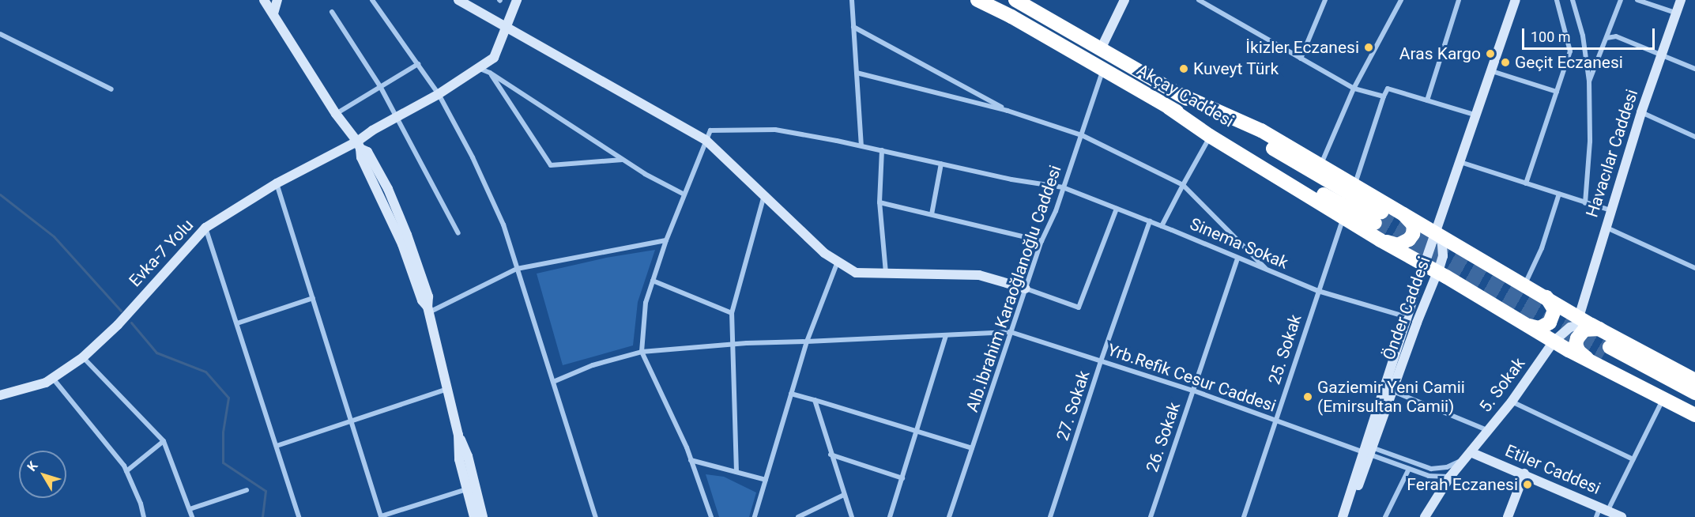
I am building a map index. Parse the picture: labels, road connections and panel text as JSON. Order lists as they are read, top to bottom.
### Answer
{
  "streets": {
    "highway": ["Akçay Caddesi"],
    "street": [
      "Havacılar Caddesi",
      "Sinema Sokak",
      "Evka-7 Yolu",
      "Alb.İbrahim Karaoğlanoğlu Caddesi",
      "Önder Caddesi",
      "25. Sokak",
      "Yrb.Refik Cesur Caddesi",
      "5. Sokak",
      "27. Sokak",
      "26. Sokak",
      "Etiler Caddesi"
    ]
  },
  "crossings": [
    ["Akçay Caddesi", "Alb.İbrahim Karaoğlanoğlu Caddesi"],
    ["Havacılar Caddesi", "5. Sokak"],
    ["Sinema Sokak", "Alb.İbrahim Karaoğlanoğlu Caddesi"],
    ["Sinema Sokak", "Önder Caddesi"],
    ["Sinema Sokak", "25. Sokak"],
    ["Sinema Sokak", "27. Sokak"],
    ["Sinema Sokak", "26. Sokak"],
    ["Alb.İbrahim Karaoğlanoğlu Caddesi", "Yrb.Refik Cesur Caddesi"],
    ["Önder Caddesi", "Yrb.Refik Cesur Caddesi"],
    ["25. Sokak", "Yrb.Refik Cesur Caddesi"],
    ["Yrb.Refik Cesur Caddesi", "5. Sokak"],
    ["Yrb.Refik Cesur Caddesi", "27. Sokak"],
    ["Yrb.Refik Cesur Caddesi", "26. Sokak"],
    ["Yrb.Refik Cesur Caddesi", "Etiler Caddesi"],
    ["5. Sokak", "Etiler Caddesi"]
  ],
  "places": [
    "İkizler Eczanesi",
    "Aras Kargo",
    "Geçit Eczanesi",
    "Kuveyt Türk",
    "Gaziemir Yeni Camii (Emirsultan Camii)",
    "Ferah Eczanesi"
  ],
  "scale_bar": "100 m",
  "north": "top left"
}
